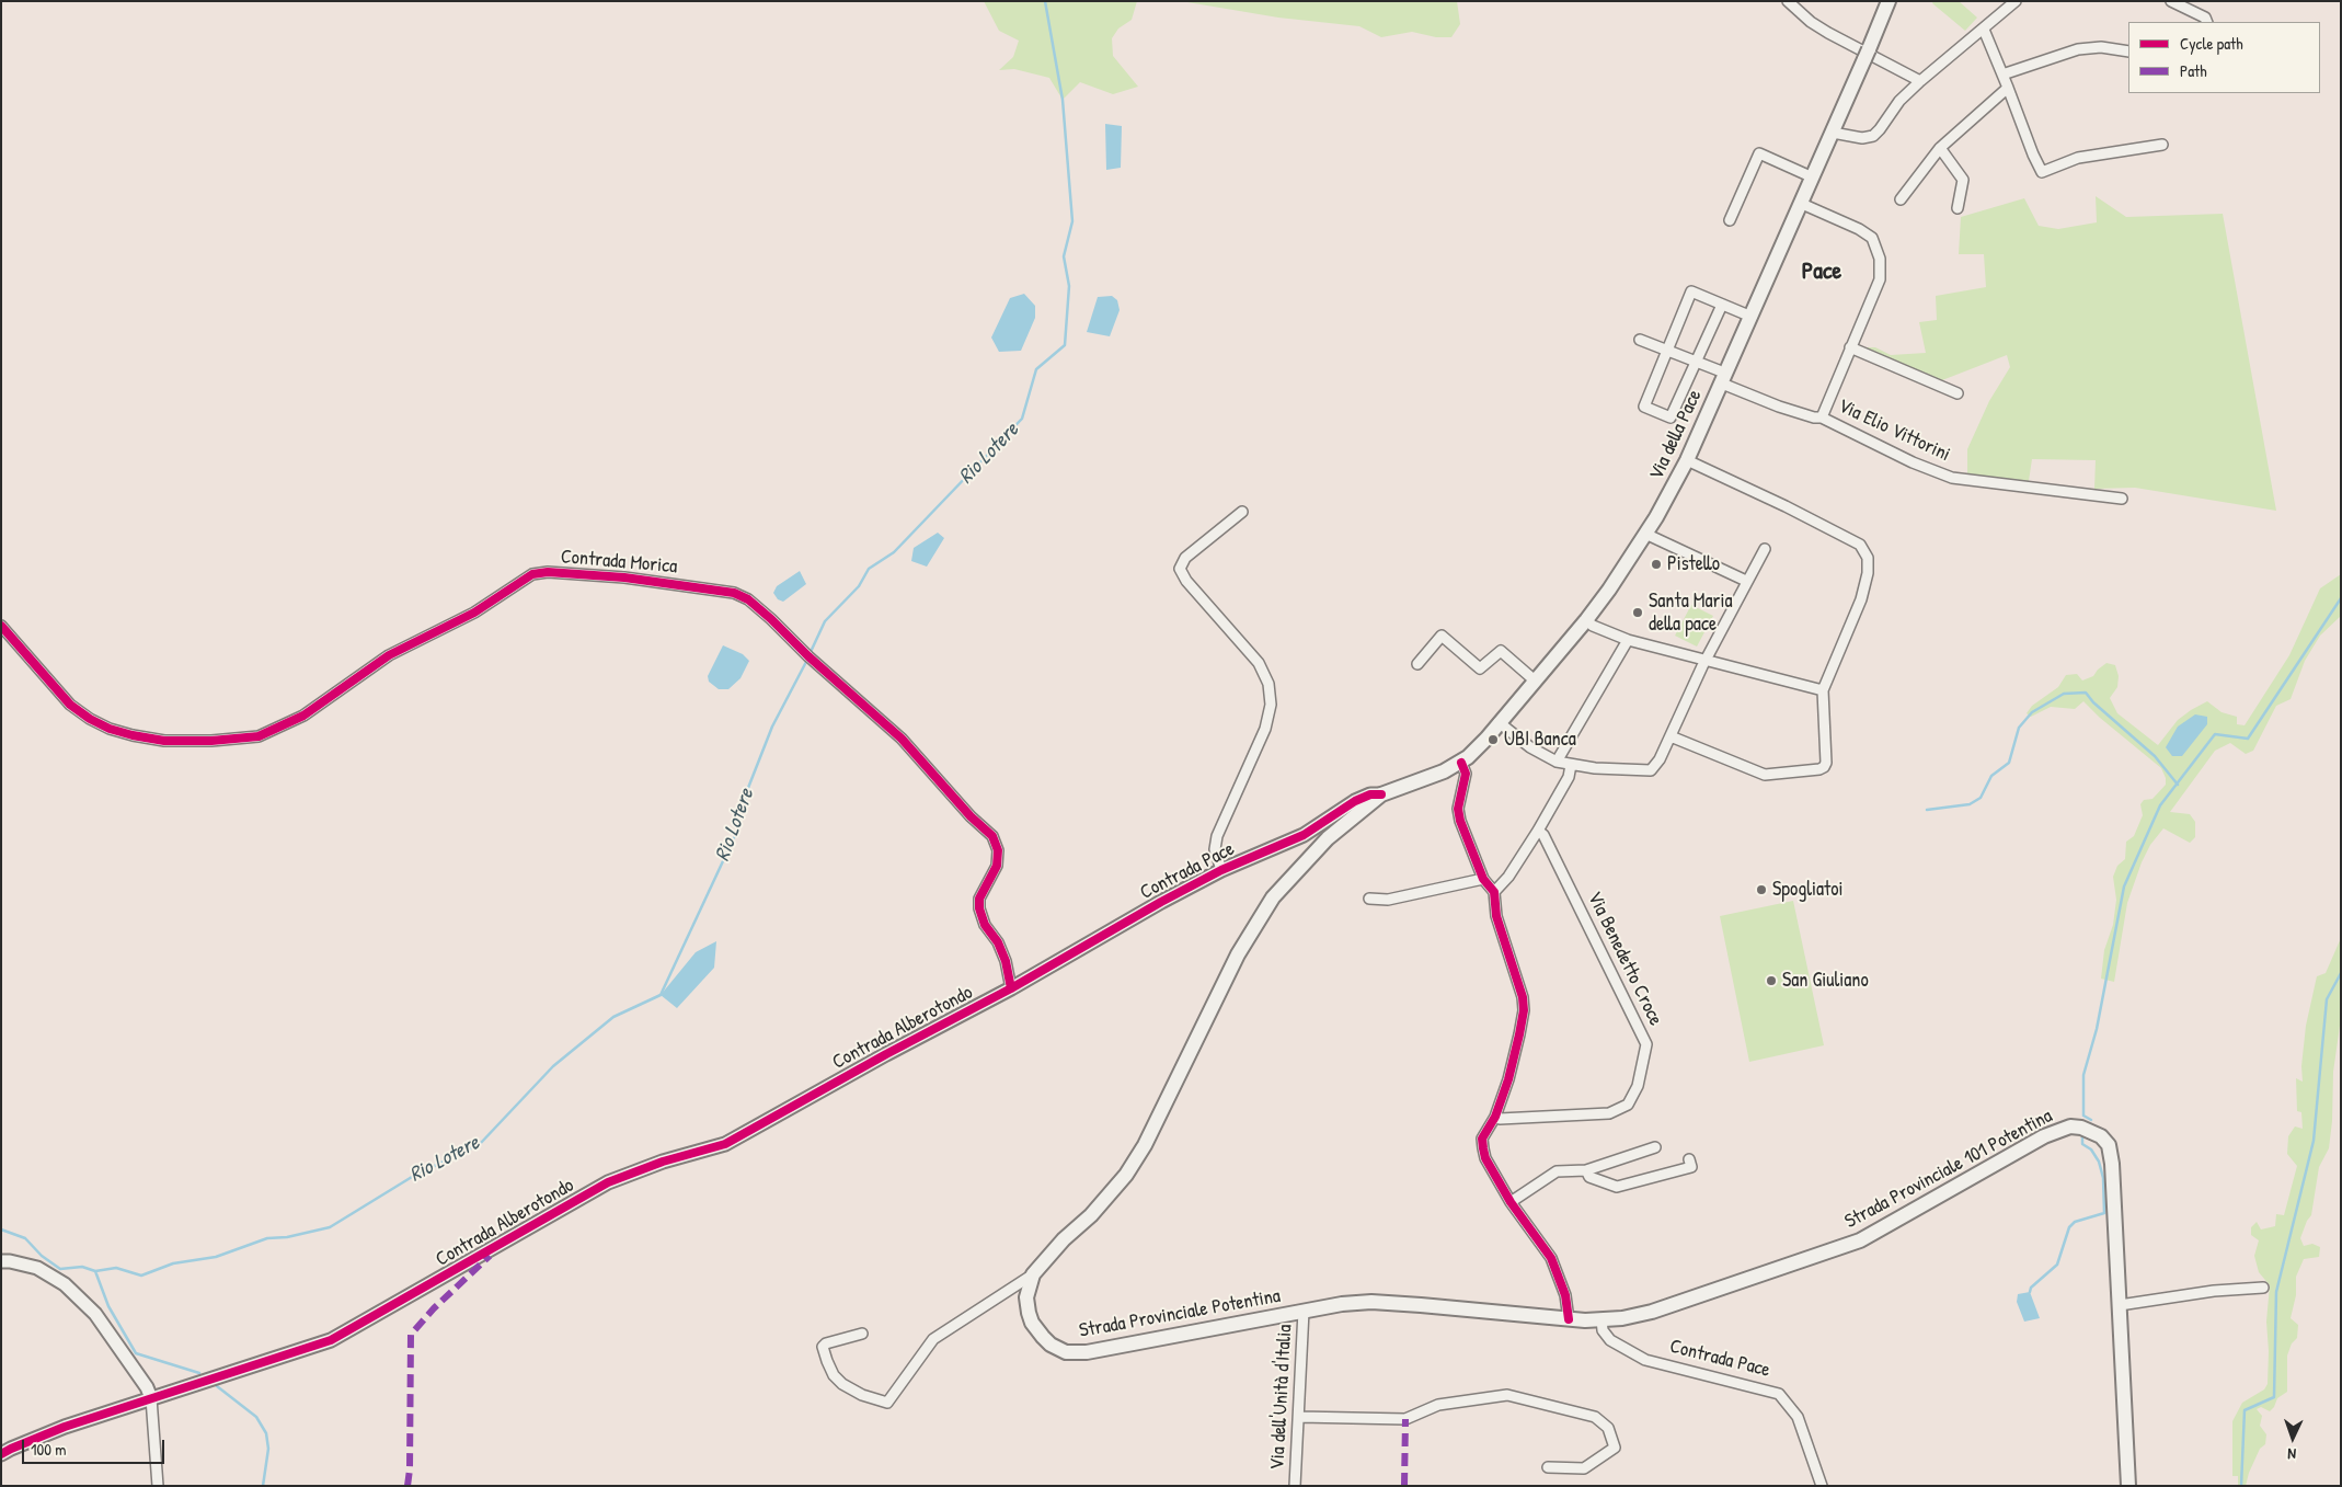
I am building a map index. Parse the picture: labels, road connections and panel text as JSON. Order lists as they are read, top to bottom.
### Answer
{
  "streets": {
    "main road": ["Via della Pace", "Strada Provinciale 101 Potentina", "Strada Provinciale Potentina"],
    "street": [
      "Via Elio Vittorini",
      "Contrada Morica",
      "Contrada Pace",
      "Via Benedetto Croce",
      "Contrada Alberotondo",
      "Via dell'Unità d'Italia"
    ]
  },
  "crossings": [
    ["Via Elio Vittorini", "Via della Pace"],
    ["Via della Pace", "Contrada Pace"],
    ["Via della Pace", "Strada Provinciale Potentina"],
    ["Contrada Morica", "Contrada Pace"],
    ["Contrada Morica", "Contrada Alberotondo"],
    ["Contrada Pace", "Contrada Alberotondo"],
    ["Contrada Pace", "Strada Provinciale 101 Potentina"],
    ["Contrada Pace", "Strada Provinciale Potentina"],
    ["Strada Provinciale 101 Potentina", "Strada Provinciale Potentina"],
    ["Strada Provinciale Potentina", "Via dell'Unità d'Italia"]
  ],
  "districts": ["Pace"],
  "water": ["Rio Lotere"],
  "places": [
    "Pistello",
    "Santa Maria della pace",
    "UBI Banca",
    "Spogliatoi",
    "San Giuliano"
  ],
  "legend": ["Cycle path", "Path"],
  "scale_bar": "100 m",
  "north": "bottom"
}
